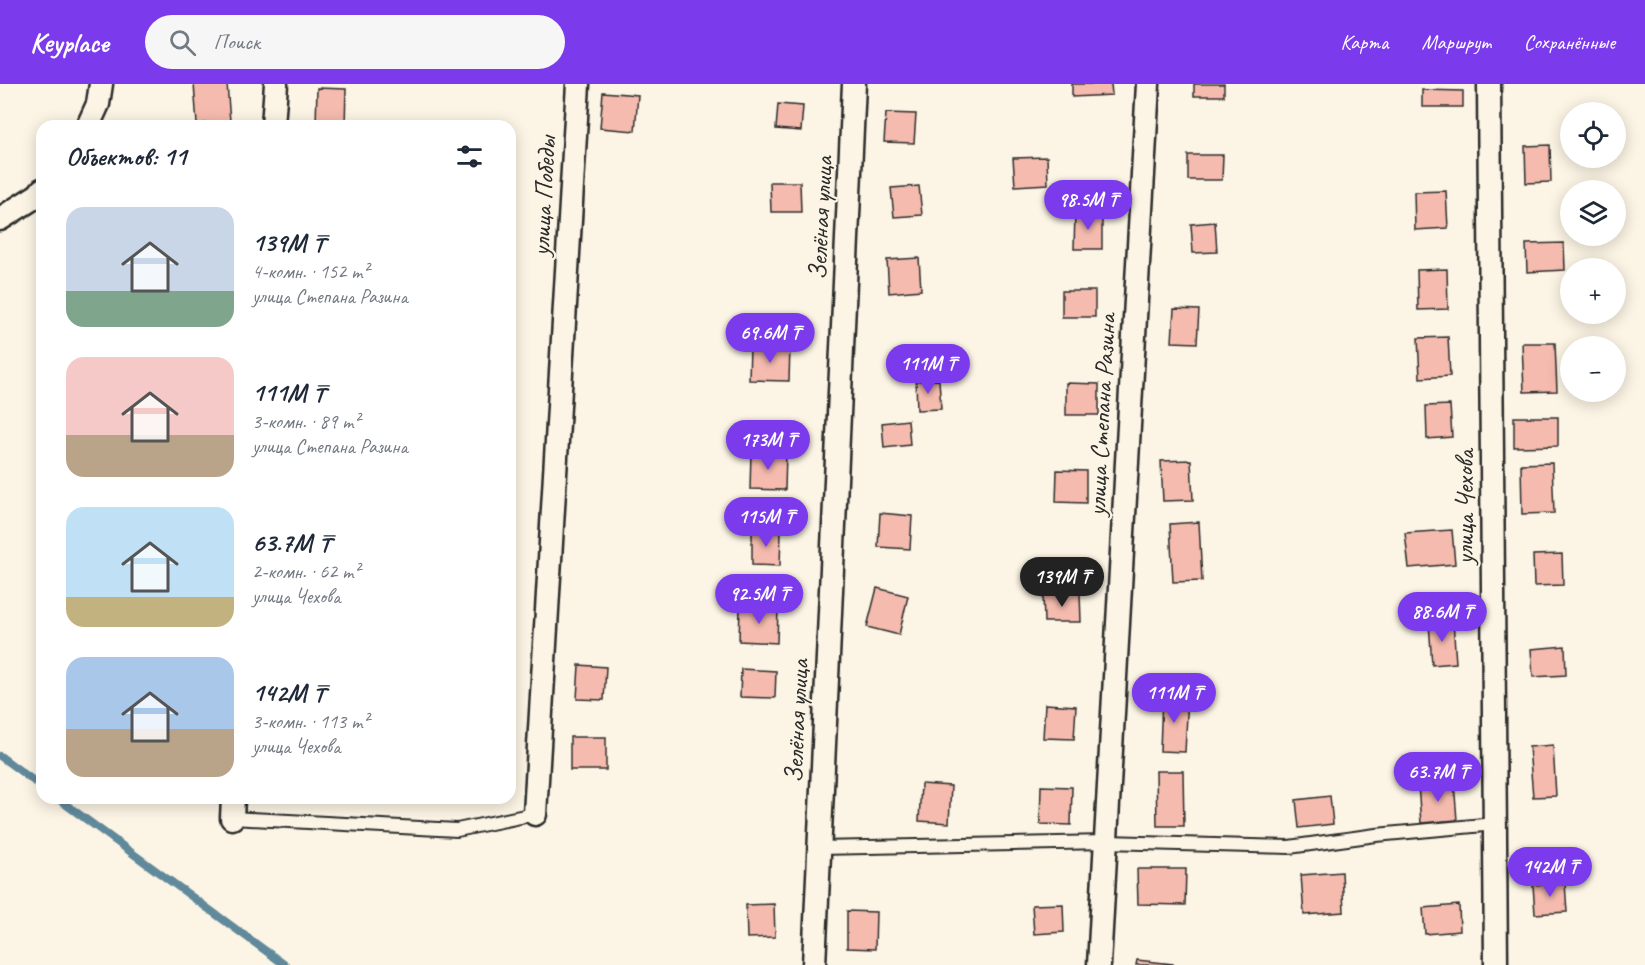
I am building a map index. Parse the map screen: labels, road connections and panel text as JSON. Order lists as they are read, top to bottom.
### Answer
{
  "streets": {
    "street": [
      "улица Победы",
      "Зелёная улица",
      "улица Степана Разина",
      "улица Чехова"
    ]
  },
  "page": {
    "header": "Keyplace",
    "search": "Поиск",
    "nav": ["Карта", "Маршрут", "Сохранённые"],
    "map_buttons": ["+", "−"],
    "heading": "Объектов: 11",
    "price": [
      "98.5M ₸",
      "69.6M ₸",
      "111M ₸",
      "173M ₸",
      "115M ₸",
      "139M ₸",
      "92.5M ₸",
      "88.6M ₸",
      "111M ₸",
      "63.7M ₸",
      "142M ₸"
    ],
    "list": [
      {
        "name": "139M ₸",
        "note": "4-комн. · 152 m² · улица Степана Разина"
      },
      {
        "name": "111M ₸",
        "note": "3-комн. · 89 m² · улица Степана Разина"
      },
      {
        "name": "63.7M ₸",
        "note": "2-комн. · 62 m² · улица Чехова"
      },
      {
        "name": "142M ₸",
        "note": "3-комн. · 113 m² · улица Чехова"
      }
    ]
  }
}
